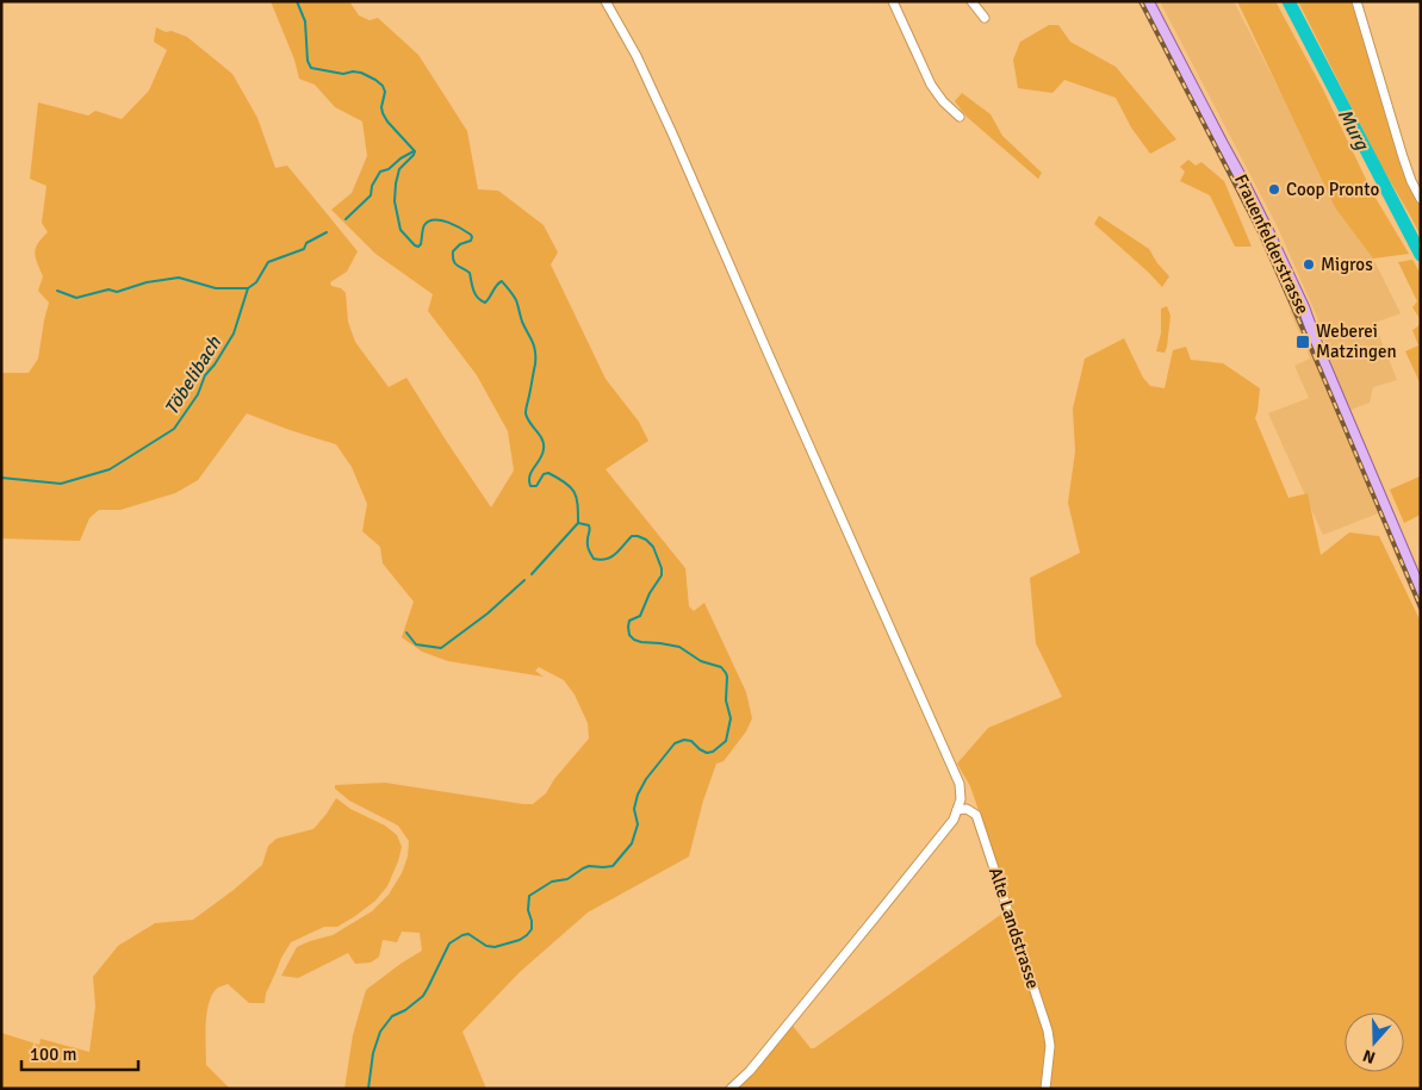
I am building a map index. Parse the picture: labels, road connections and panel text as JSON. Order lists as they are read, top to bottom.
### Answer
{
  "streets": {
    "main road": ["Frauenfelderstrasse"],
    "street": ["Alte Landstrasse"]
  },
  "water": ["Murg", "Töbelibach"],
  "places": {
    "other": ["Coop Pronto", "Migros"],
    "transit": ["Weberei Matzingen"]
  },
  "scale_bar": "100 m",
  "north": "bottom"
}
